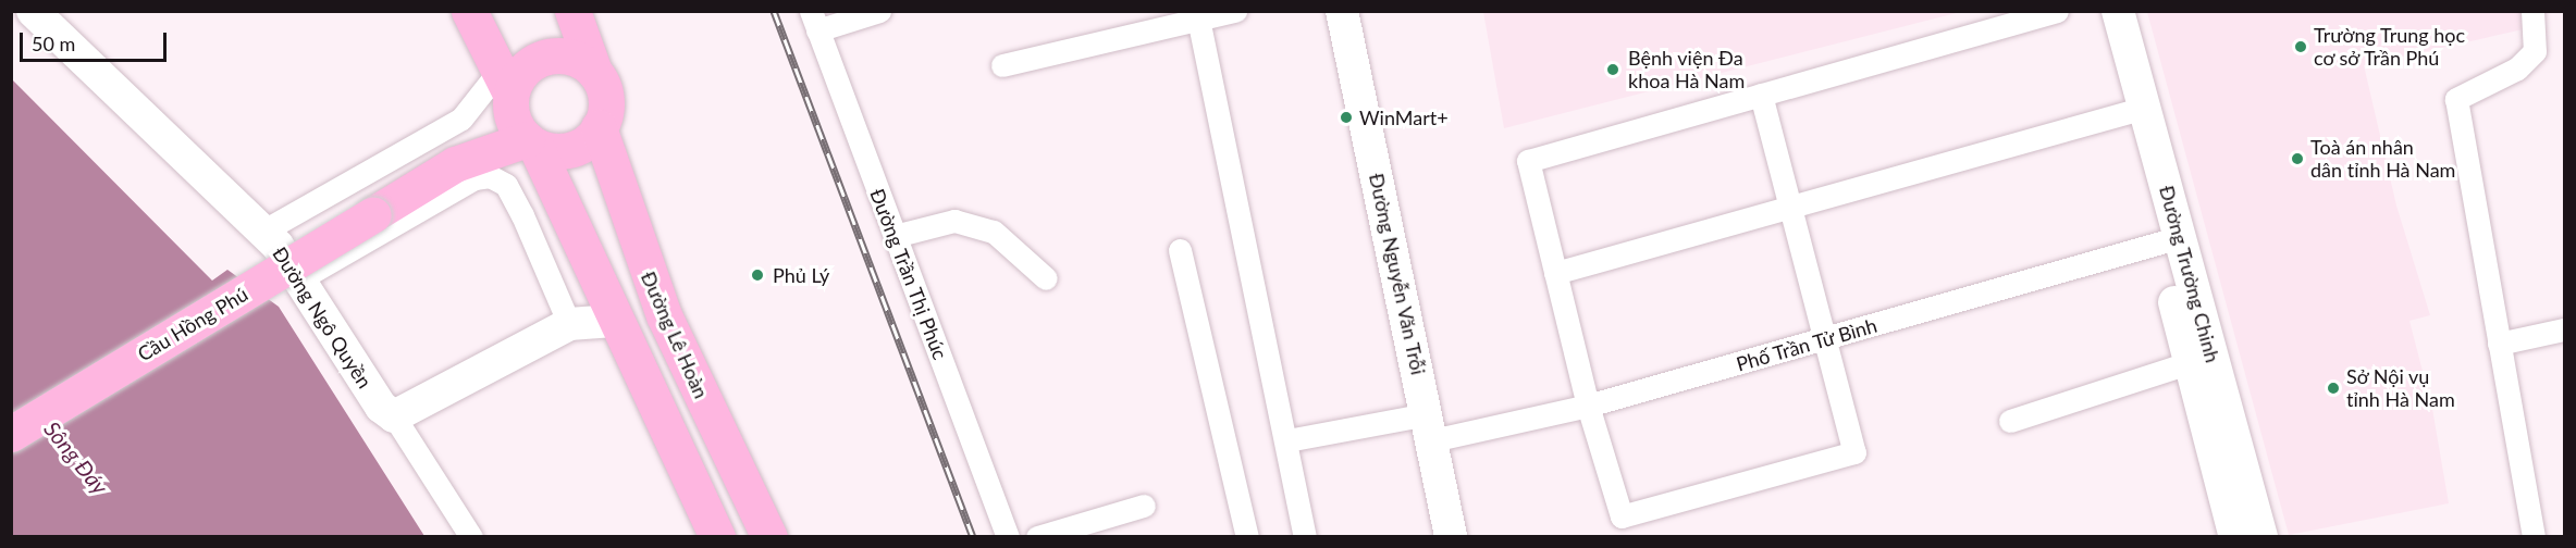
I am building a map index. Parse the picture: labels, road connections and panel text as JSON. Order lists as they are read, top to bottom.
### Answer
{
  "streets": {
    "main road": ["Cầu Hồng Phú", "Đường Lê Hoàn"],
    "street": [
      "Đường Trần Thị Phúc",
      "Đường Nguyễn Văn Trỗi",
      "Đường Trường Chinh",
      "Đường Ngô Quyền",
      "Phố Trần Tử Bình"
    ]
  },
  "crossings": [
    ["Đường Nguyễn Văn Trỗi", "Phố Trần Tử Bình"],
    ["Đường Trường Chinh", "Phố Trần Tử Bình"]
  ],
  "water": ["Sông Đáy"],
  "places": [
    "Trường Trung học cơ sở Trần Phú",
    "Bệnh viện Đa khoa Hà Nam",
    "WinMart+",
    "Toà án nhân dân tỉnh Hà Nam",
    "Phủ Lý",
    "Sở Nội vụ tỉnh Hà Nam"
  ],
  "scale_bar": "50 m"
}
